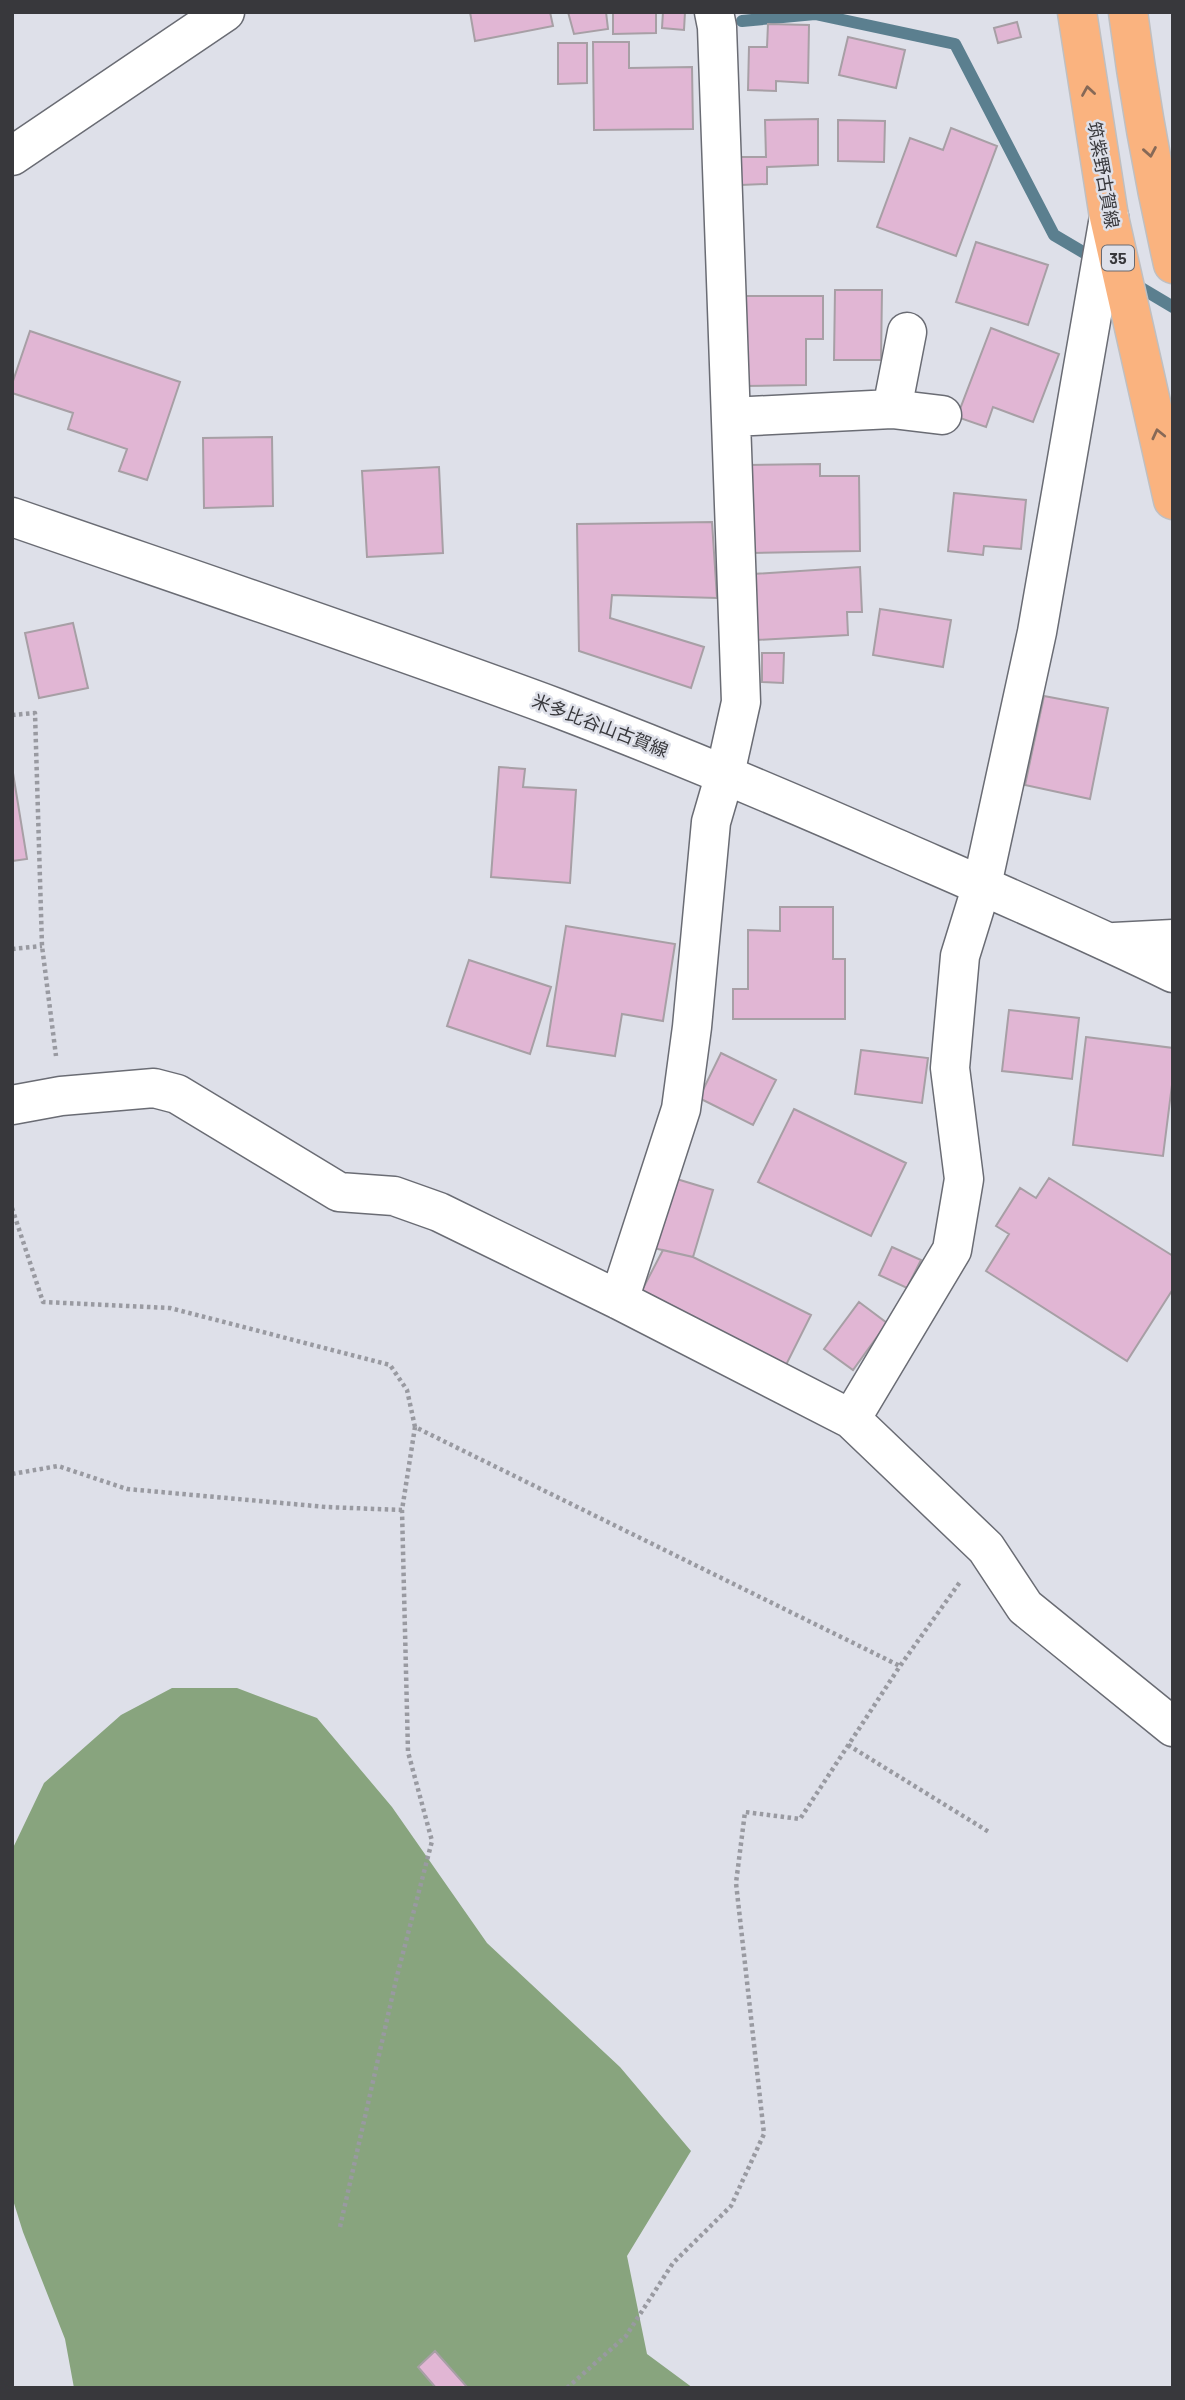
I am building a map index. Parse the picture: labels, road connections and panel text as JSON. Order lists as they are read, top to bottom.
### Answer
{
  "streets": {
    "main road": ["筑紫野古賀線", "35"],
    "street": ["米多比谷山古賀線"]
  }
}
